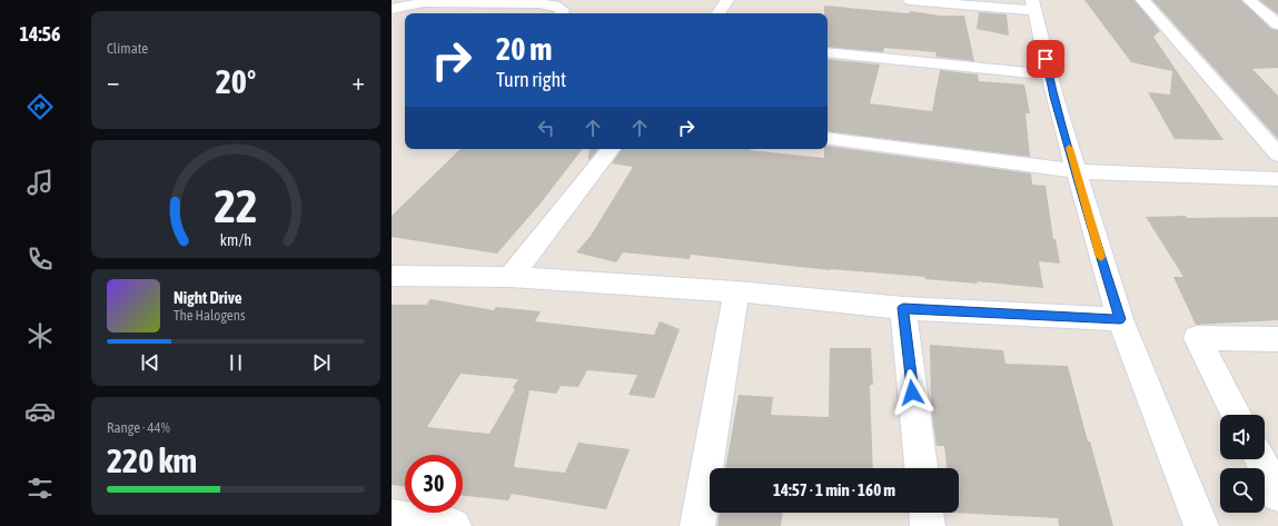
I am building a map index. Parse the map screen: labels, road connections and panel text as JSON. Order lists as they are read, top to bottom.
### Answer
{
  "page": {
    "tabs": "14:56",
    "tile": [
      "Climate",
      ["Range · 44%", "220 km"]
    ],
    "turn": ["20 m", "Turn right"],
    "heat": ["−", "20°", "+"],
    "song": ["Night Drive", "The Halogens"],
    "limit": "30",
    "trip": "14:57 · 1 min · 160 m",
    "gauge": ["22", "km/h"]
  }
}
